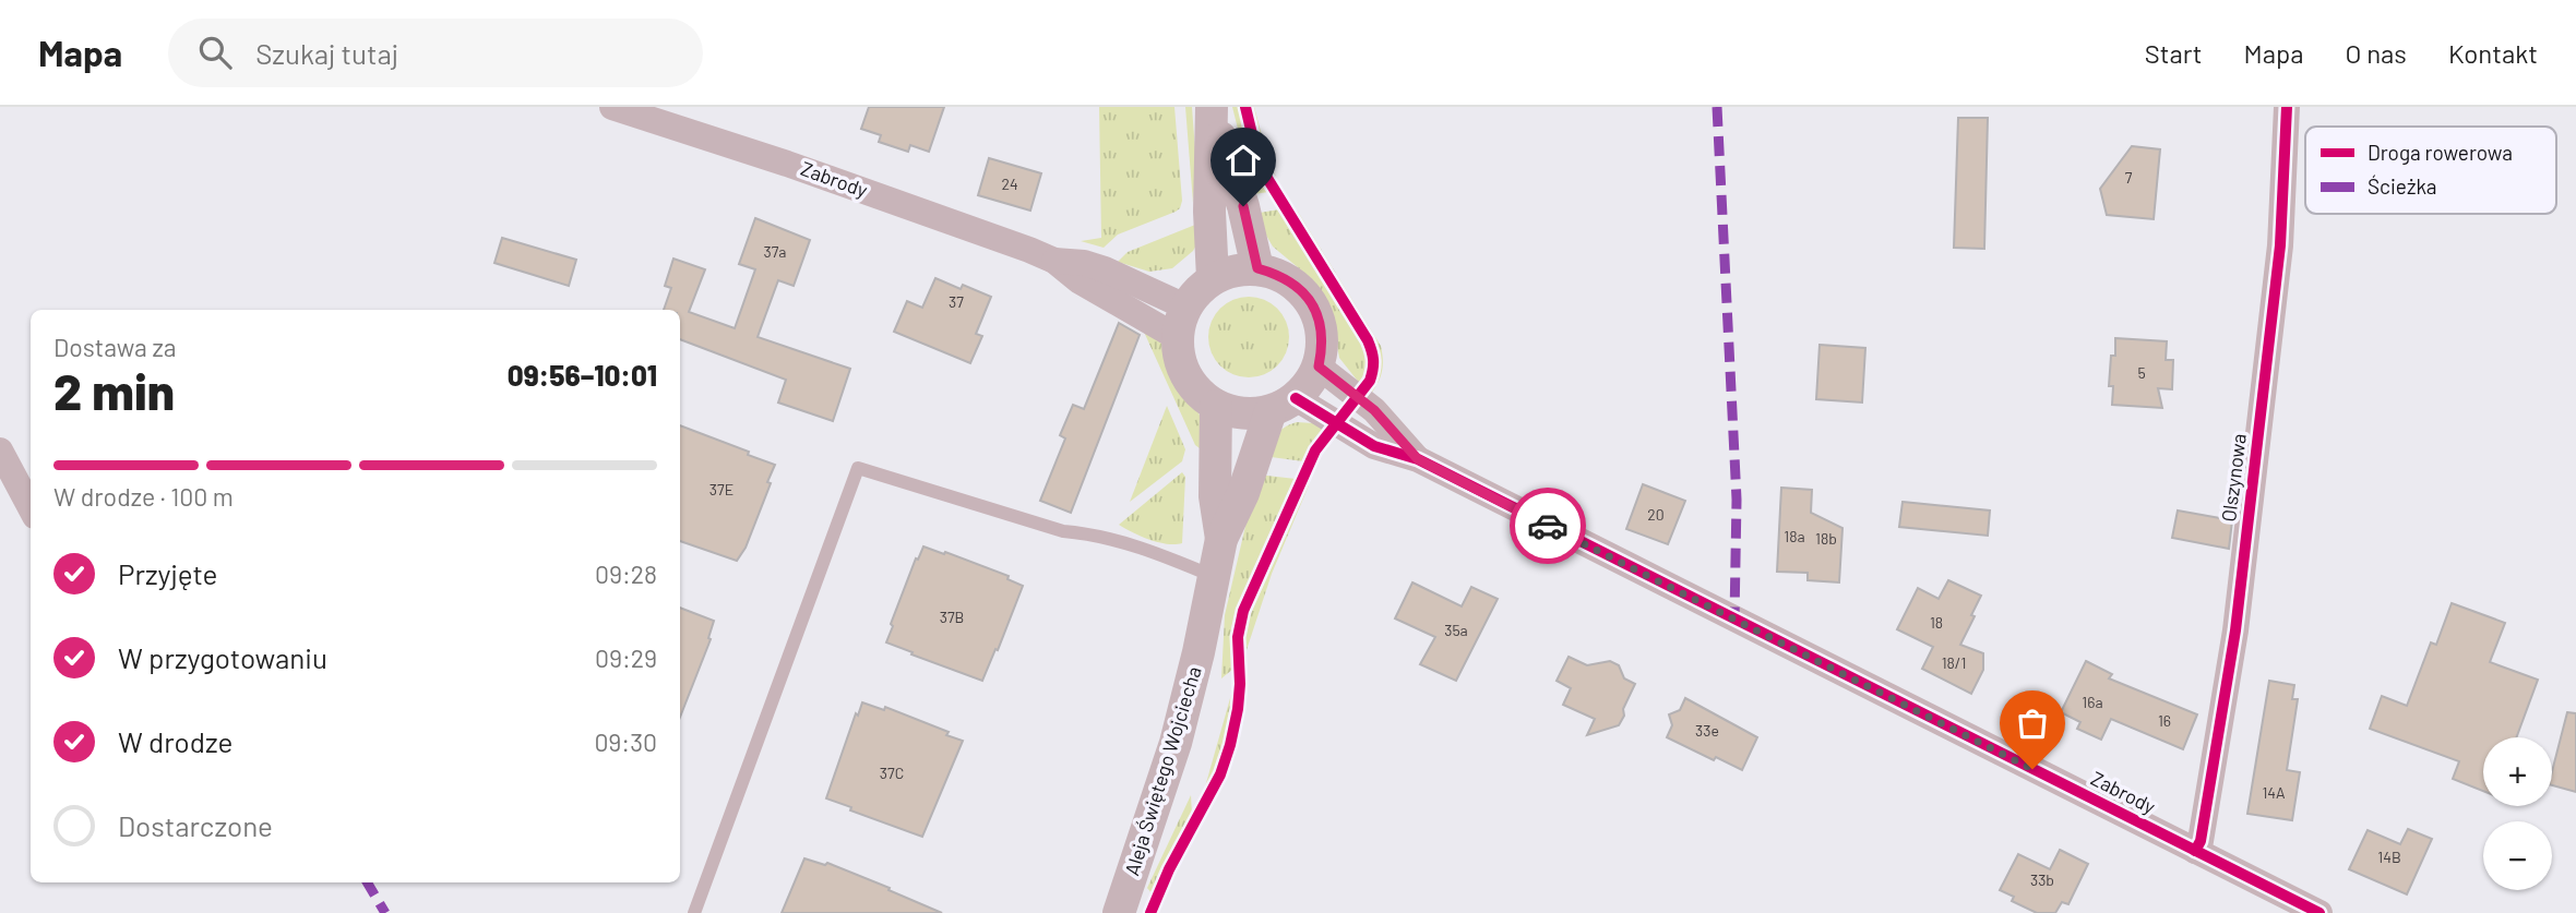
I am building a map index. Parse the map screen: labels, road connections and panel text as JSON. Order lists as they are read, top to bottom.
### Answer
{
  "streets": {
    "street": ["Zabrody", "Olszynowa", "Aleja Świętego Wojciecha"]
  },
  "crossings": [
    ["Zabrody", "Olszynowa"],
    ["Zabrody", "Aleja Świętego Wojciecha"]
  ],
  "house_numbers": [
    "7",
    "24",
    "37a",
    "37",
    "5",
    "37E",
    "20",
    "18a",
    "18b",
    "37B",
    "18",
    "35a",
    "18/1",
    "16a",
    "16",
    "33e",
    "37C",
    "14A",
    "14B",
    "33b"
  ],
  "legend": ["Droga rowerowa", "Ścieżka"],
  "page": {
    "header": "Mapa",
    "search": "Szukaj tutaj",
    "nav": [
      "Start",
      "Mapa",
      "O nas",
      "Kontakt"
    ],
    "heading": ["2 min", "Dostawa za", "09:56–10:01"],
    "bar": "W drodze · 100 m",
    "list": [
      ["Przyjęte", "09:28"],
      ["W przygotowaniu", "09:29"],
      ["W drodze", "09:30"],
      "Dostarczone"
    ],
    "map_buttons": ["+", "−"]
  }
}
